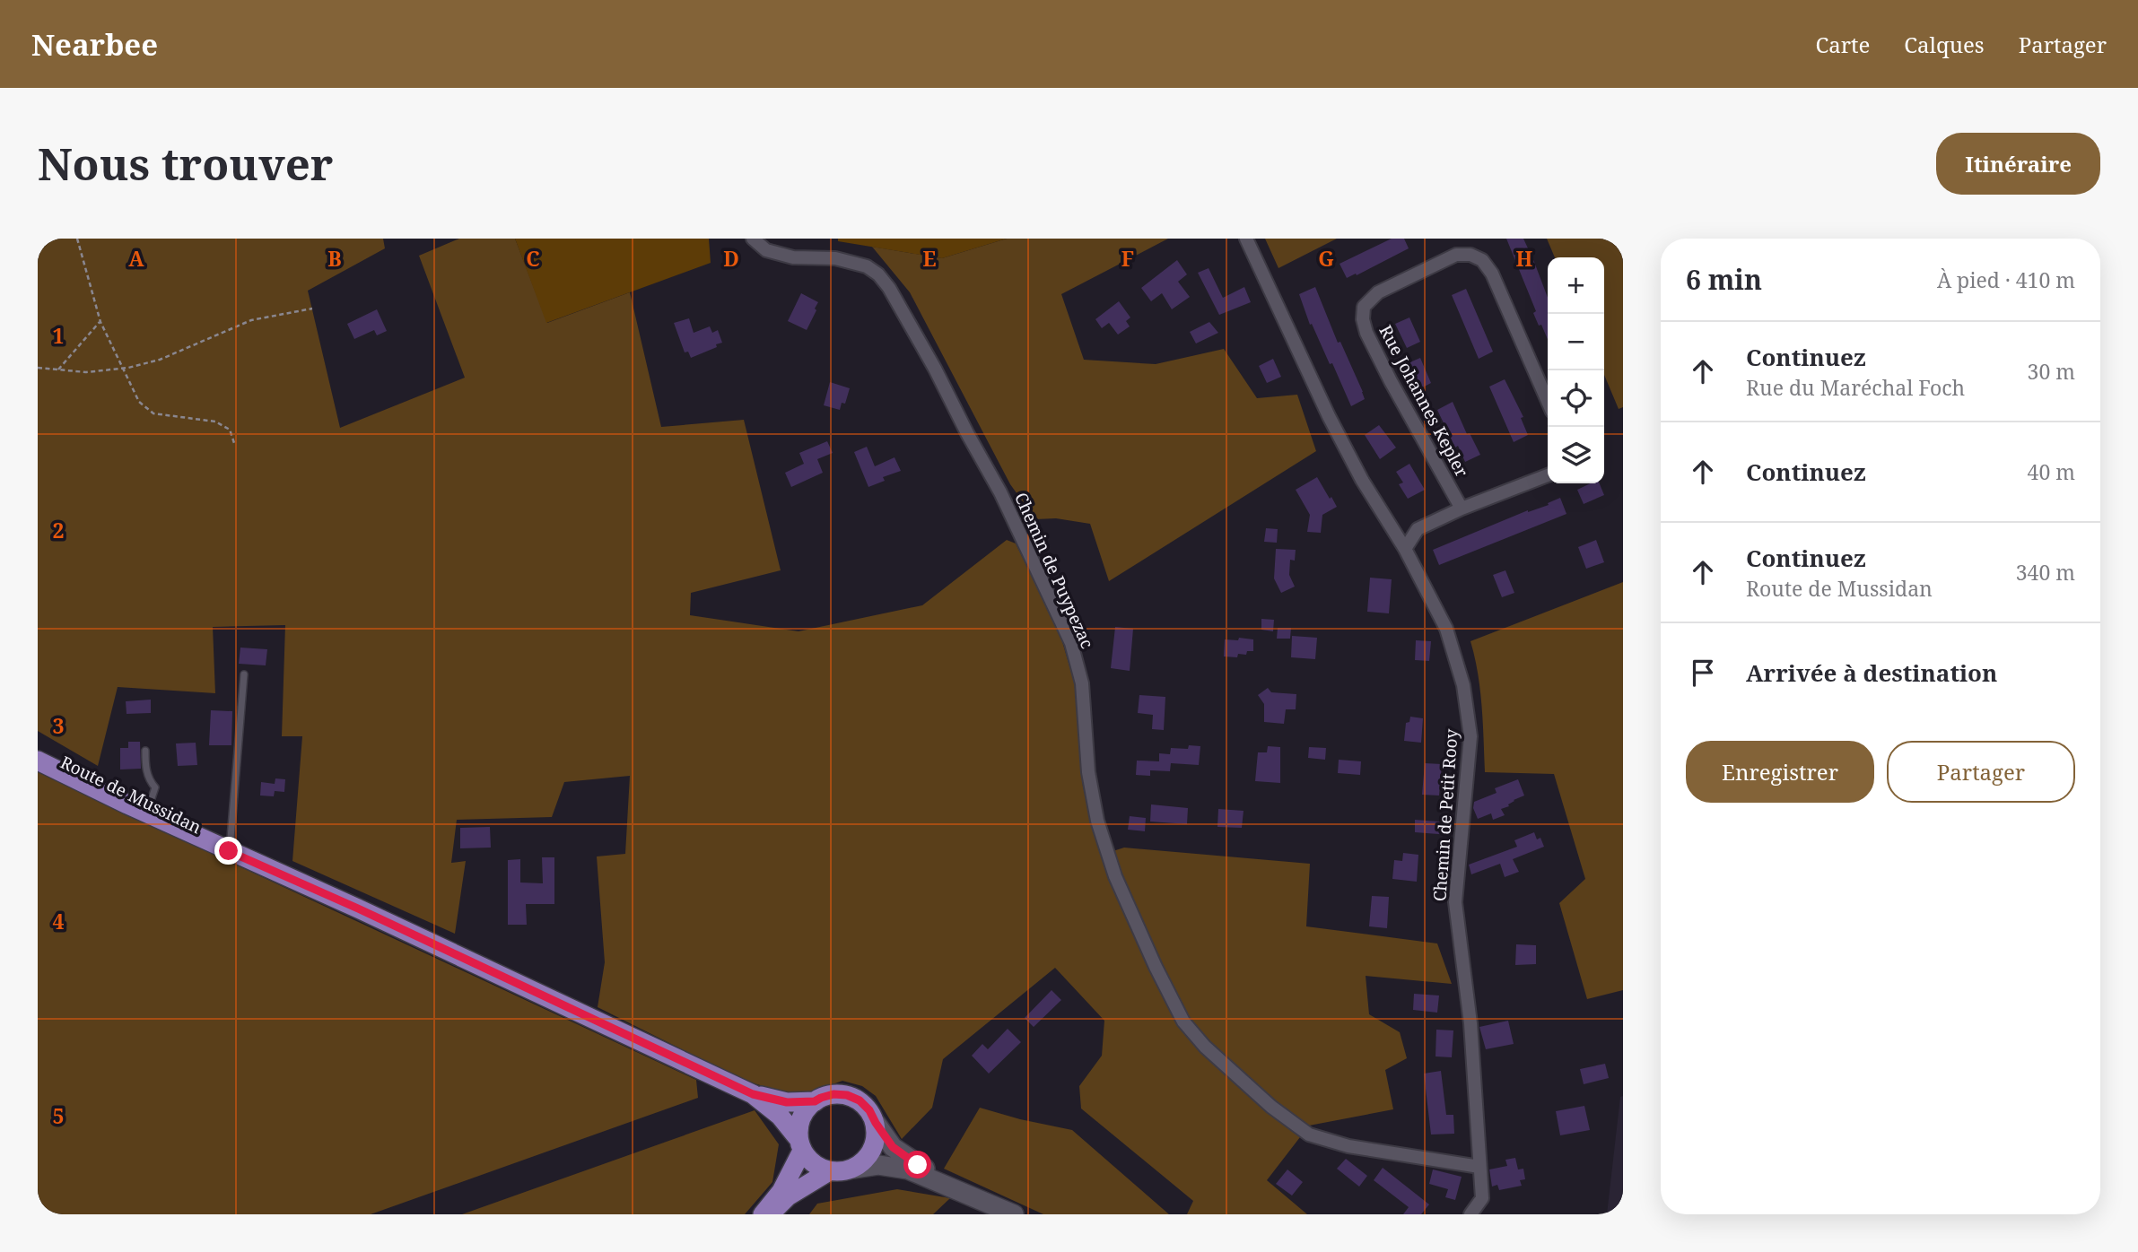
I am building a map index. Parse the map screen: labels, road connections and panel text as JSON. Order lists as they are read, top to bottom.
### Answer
{
  "streets": {
    "main road": ["Route de Mussidan"],
    "street": ["Rue Johannes Kepler", "Chemin de Puypezac", "Chemin de Petit Rooy"]
  },
  "crossings": [
    ["Chemin de Puypezac", "Chemin de Petit Rooy"]
  ],
  "page": {
    "header": "Nearbee",
    "nav": ["Carte", "Calques", "Partager"],
    "buttons": [
      "Itinéraire",
      ["Enregistrer", "Partager"]
    ],
    "title": "Nous trouver",
    "heading": ["6 min", "À pied · 410 m"],
    "map_buttons": ["+", "−"],
    "list": [
      ["Continuez", "Rue du Maréchal Foch", "30 m"],
      ["Continuez", "40 m"],
      ["Continuez", "Route de Mussidan", "340 m"],
      "Arrivée à destination"
    ]
  },
  "grid": {
    "columns": [
      "A",
      "B",
      "C",
      "D",
      "E",
      "F",
      "G",
      "H"
    ],
    "rows": [
      "1",
      "2",
      "3",
      "4",
      "5"
    ]
  }
}
